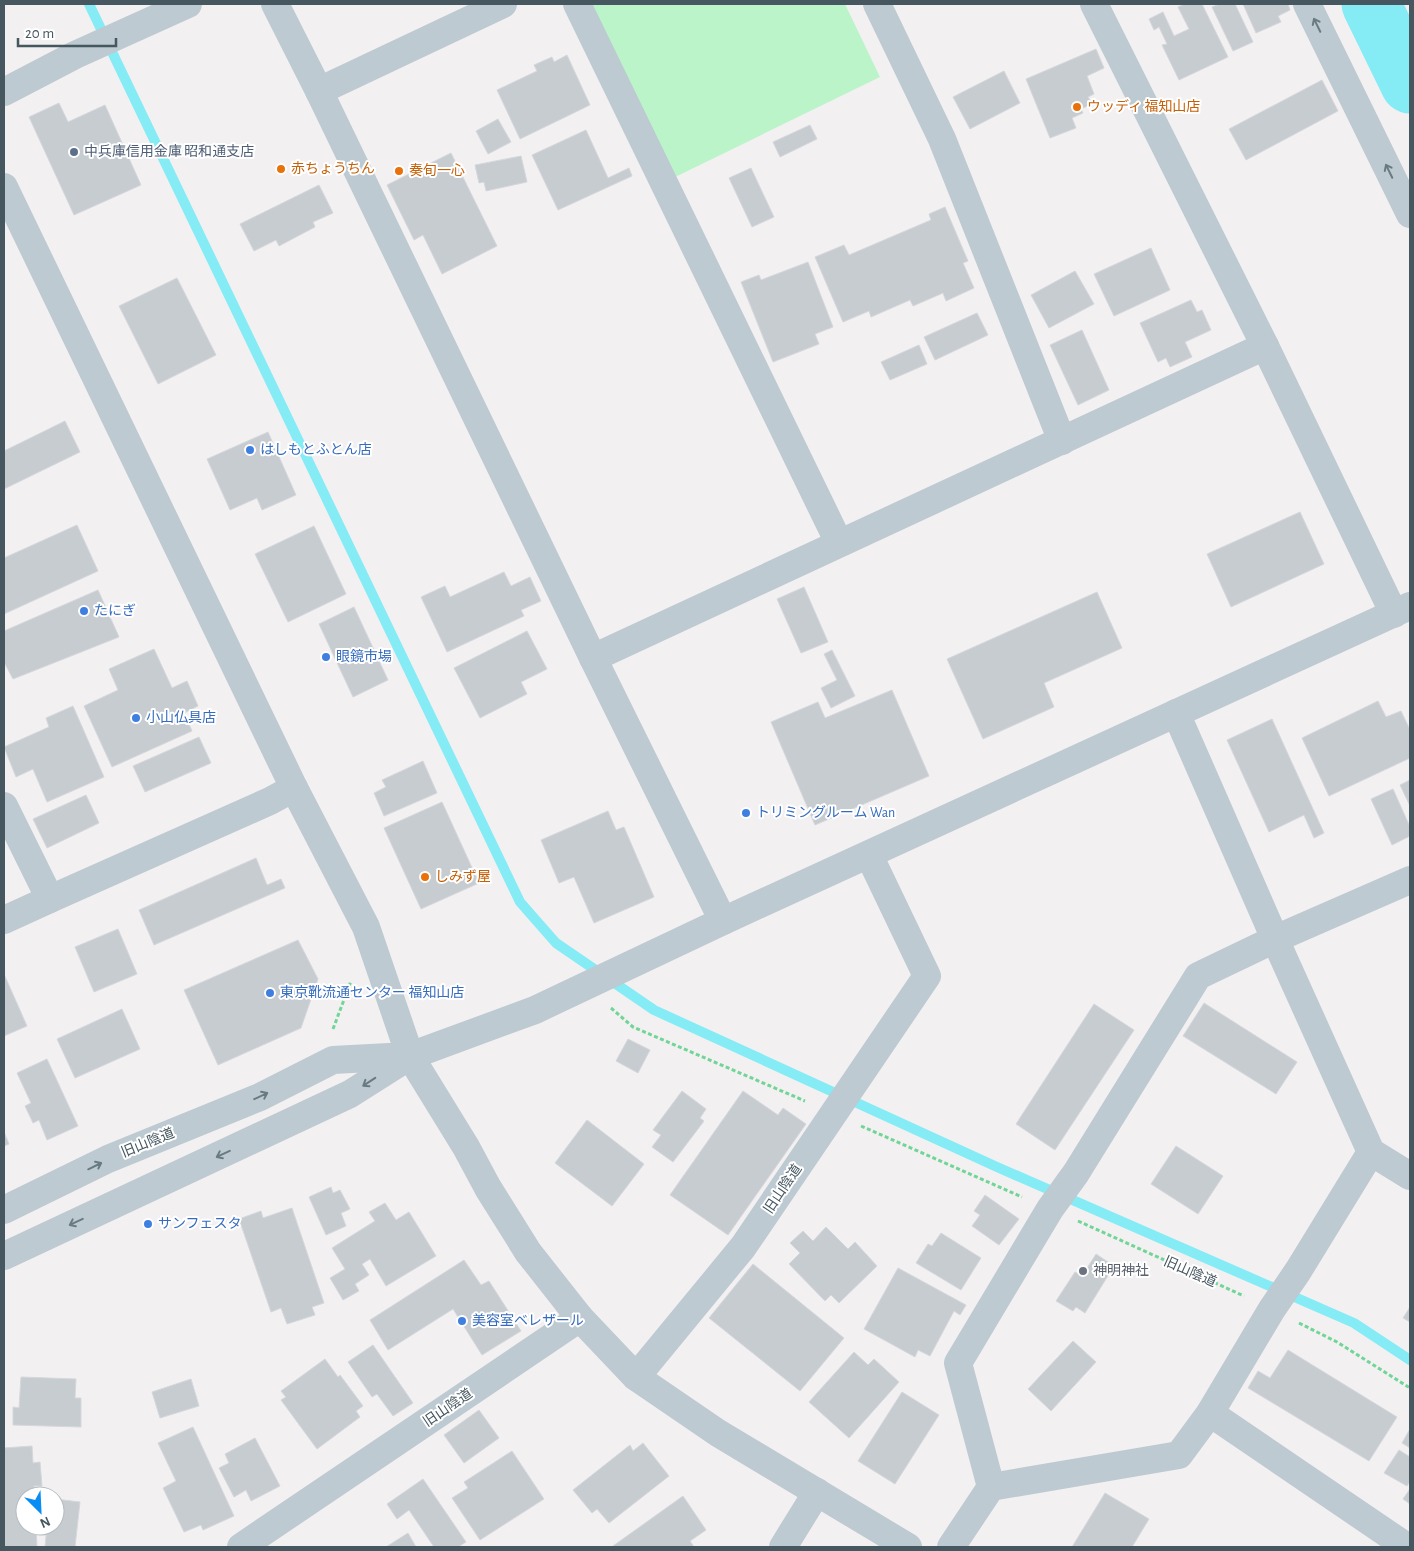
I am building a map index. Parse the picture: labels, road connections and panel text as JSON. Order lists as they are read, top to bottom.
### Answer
{
  "streets": {
    "street": ["旧山陰道"]
  },
  "places": [
    "ウッディ 福知山店",
    "中兵庫信用金庫 昭和通支店",
    "赤ちょうちん",
    "奏旬一心",
    "はしもとふとん店",
    "たにぎ",
    "眼鏡市場",
    "小山仏具店",
    "トリミングルーム Wan",
    "しみず屋",
    "東京靴流通センター 福知山店",
    "サンフェスタ",
    "神明神社",
    "美容室ベレザール"
  ],
  "scale_bar": "20 m",
  "north": "bottom right"
}
